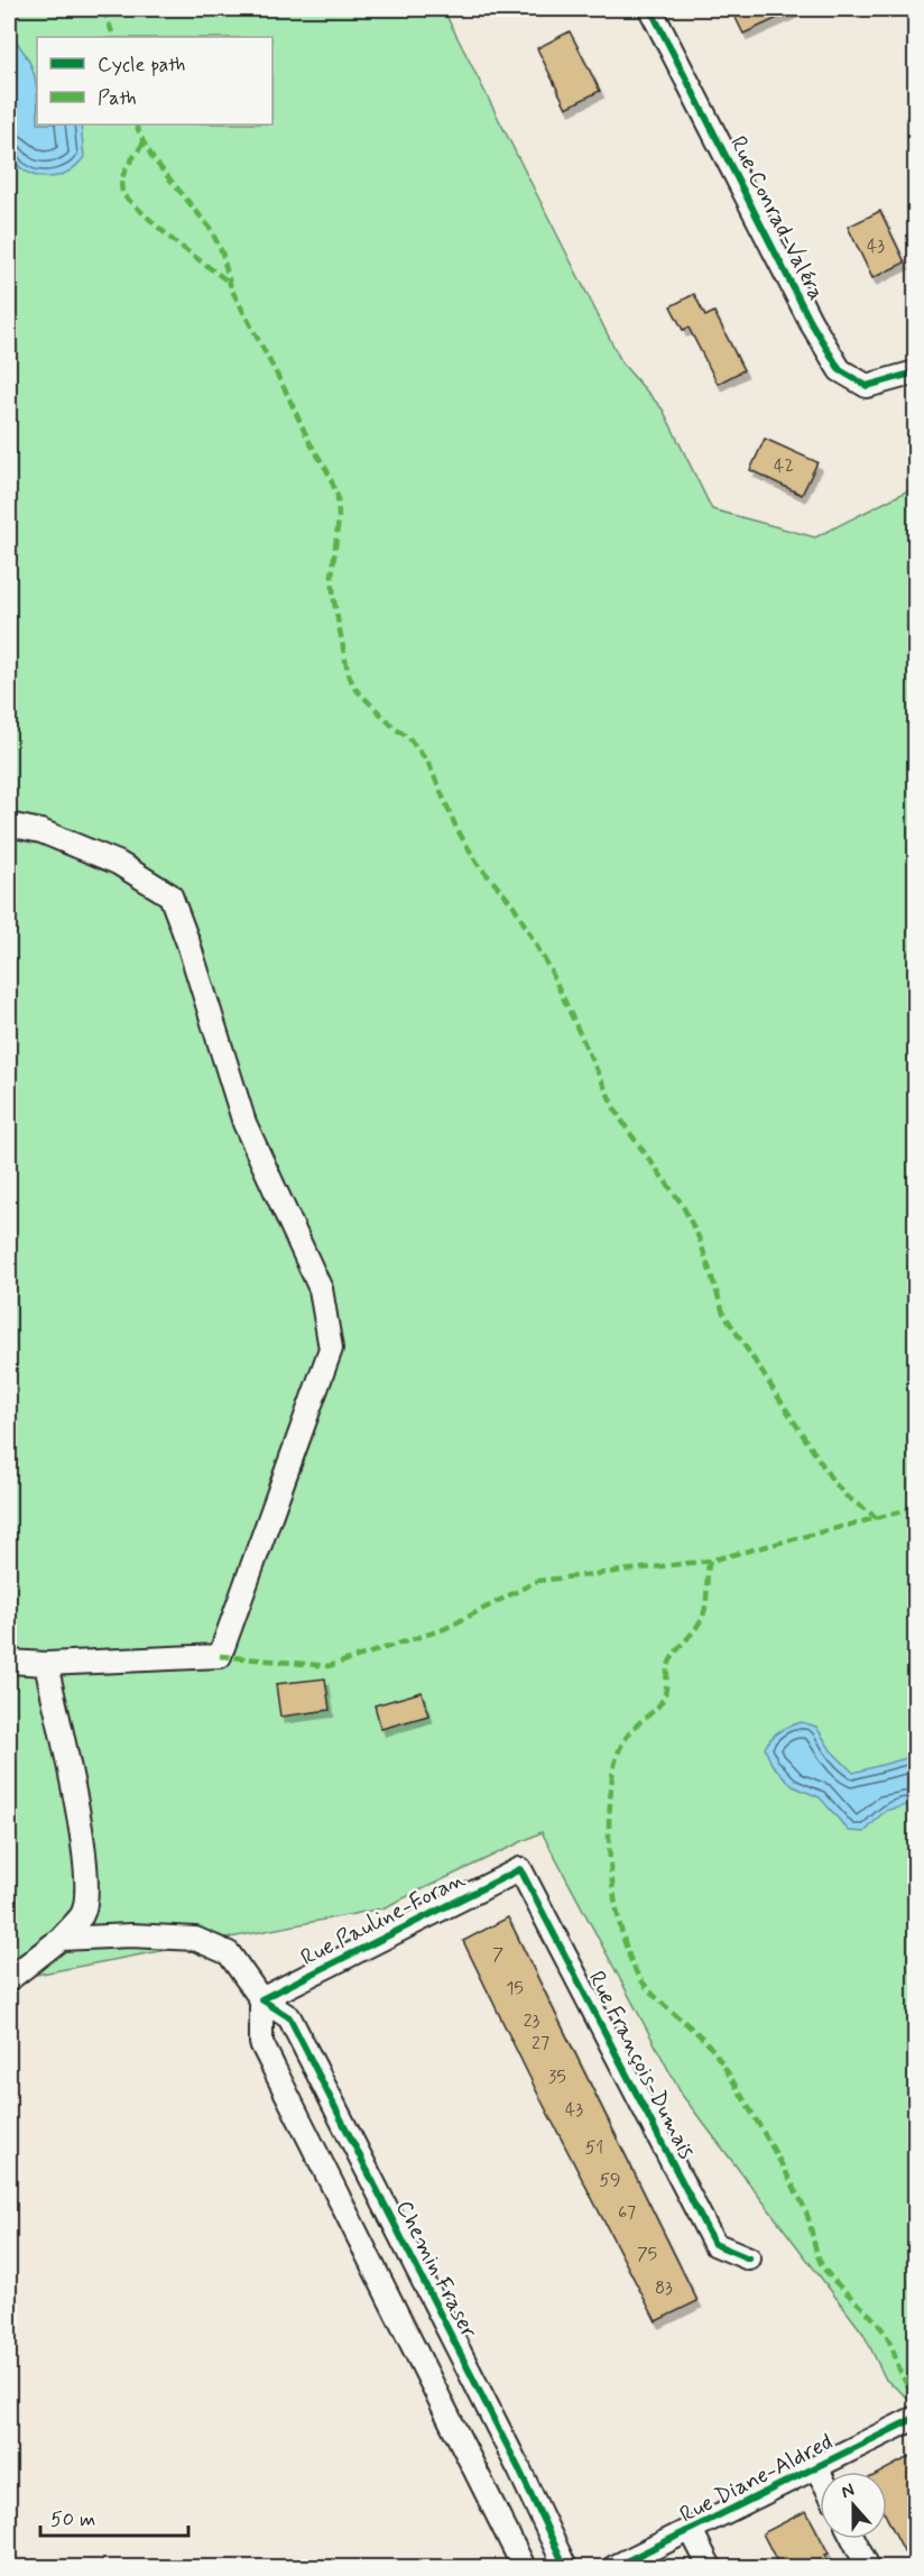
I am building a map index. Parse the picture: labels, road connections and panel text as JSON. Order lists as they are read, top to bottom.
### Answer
{
  "streets": {
    "street": [
      "Rue Conrad-Valéra",
      "Rue Pauline-Foran",
      "Rue François-Dumais",
      "Chemin Fraser",
      "Rue Diane-Aldred"
    ]
  },
  "crossings": [
    ["Rue Pauline-Foran", "Rue François-Dumais"],
    ["Rue Pauline-Foran", "Chemin Fraser"]
  ],
  "house_numbers": [
    "43",
    "42",
    "7",
    "15",
    "23",
    "27",
    "35",
    "43",
    "51",
    "59",
    "67",
    "75",
    "83"
  ],
  "legend": ["Cycle path", "Path"],
  "scale_bar": "50 m",
  "north": "top"
}
